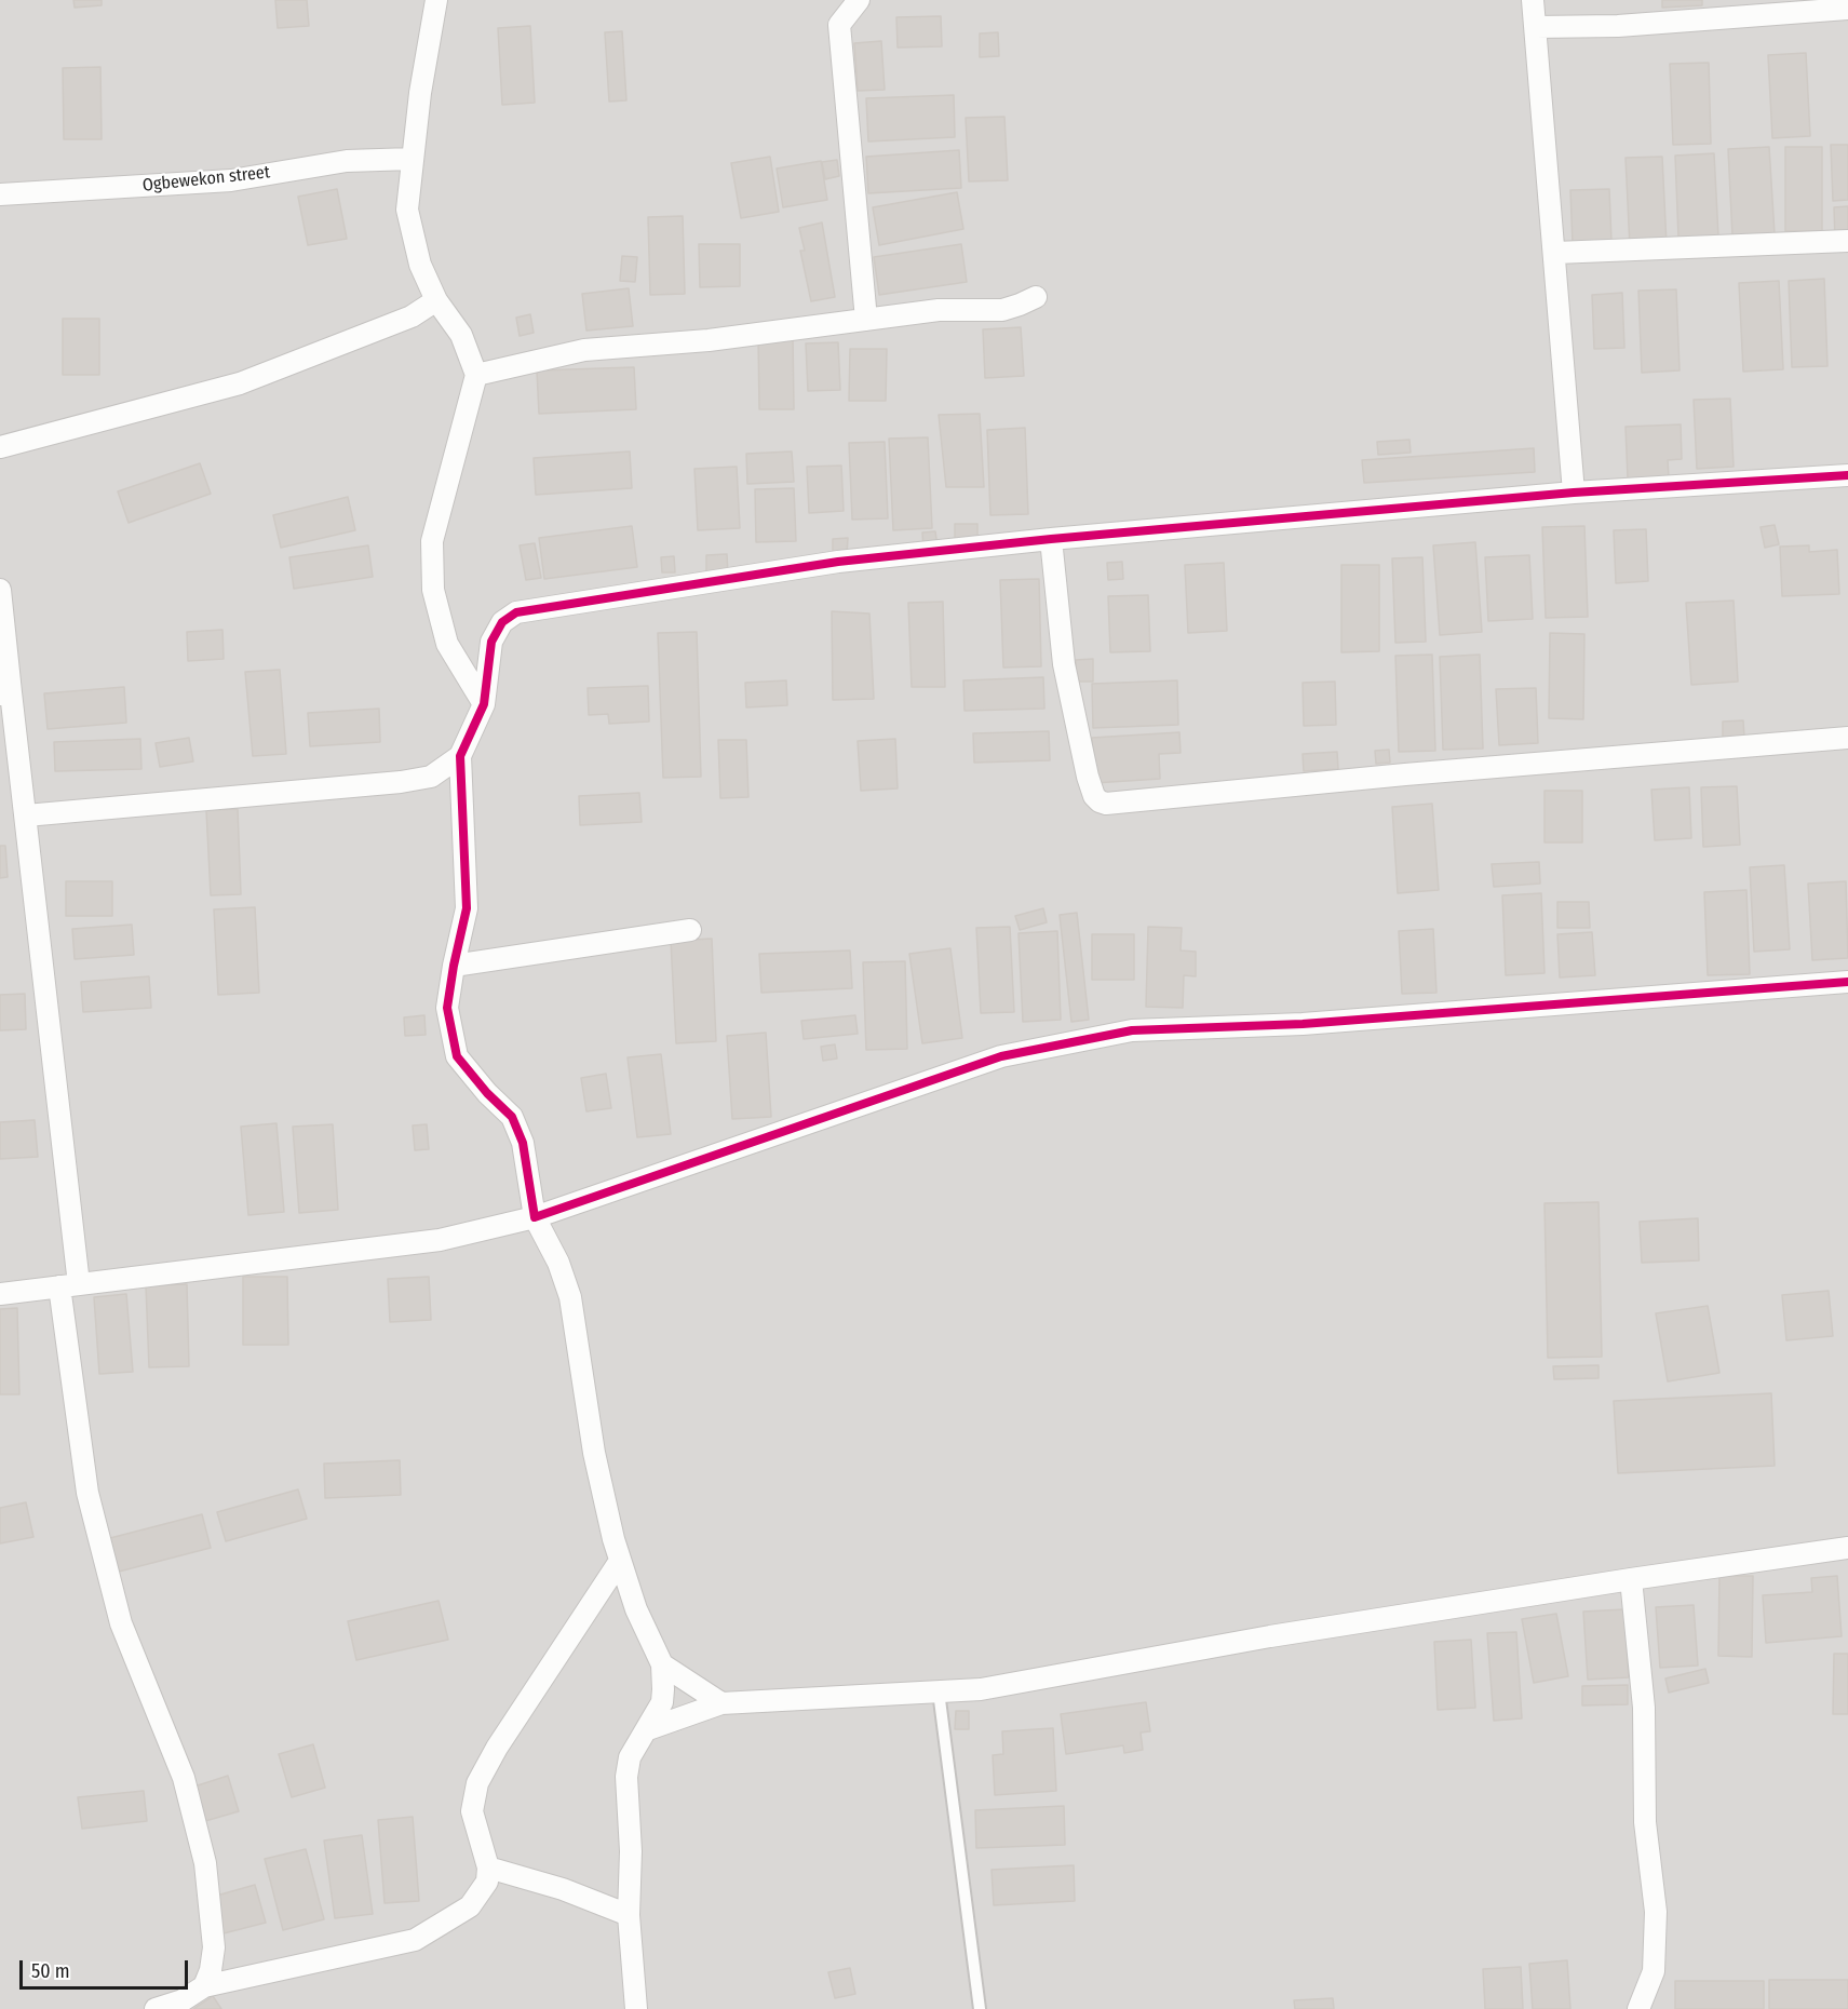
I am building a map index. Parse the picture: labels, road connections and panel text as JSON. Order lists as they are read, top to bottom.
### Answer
{
  "streets": {
    "street": ["Ogbewekon street"]
  },
  "scale_bar": "50 m"
}
